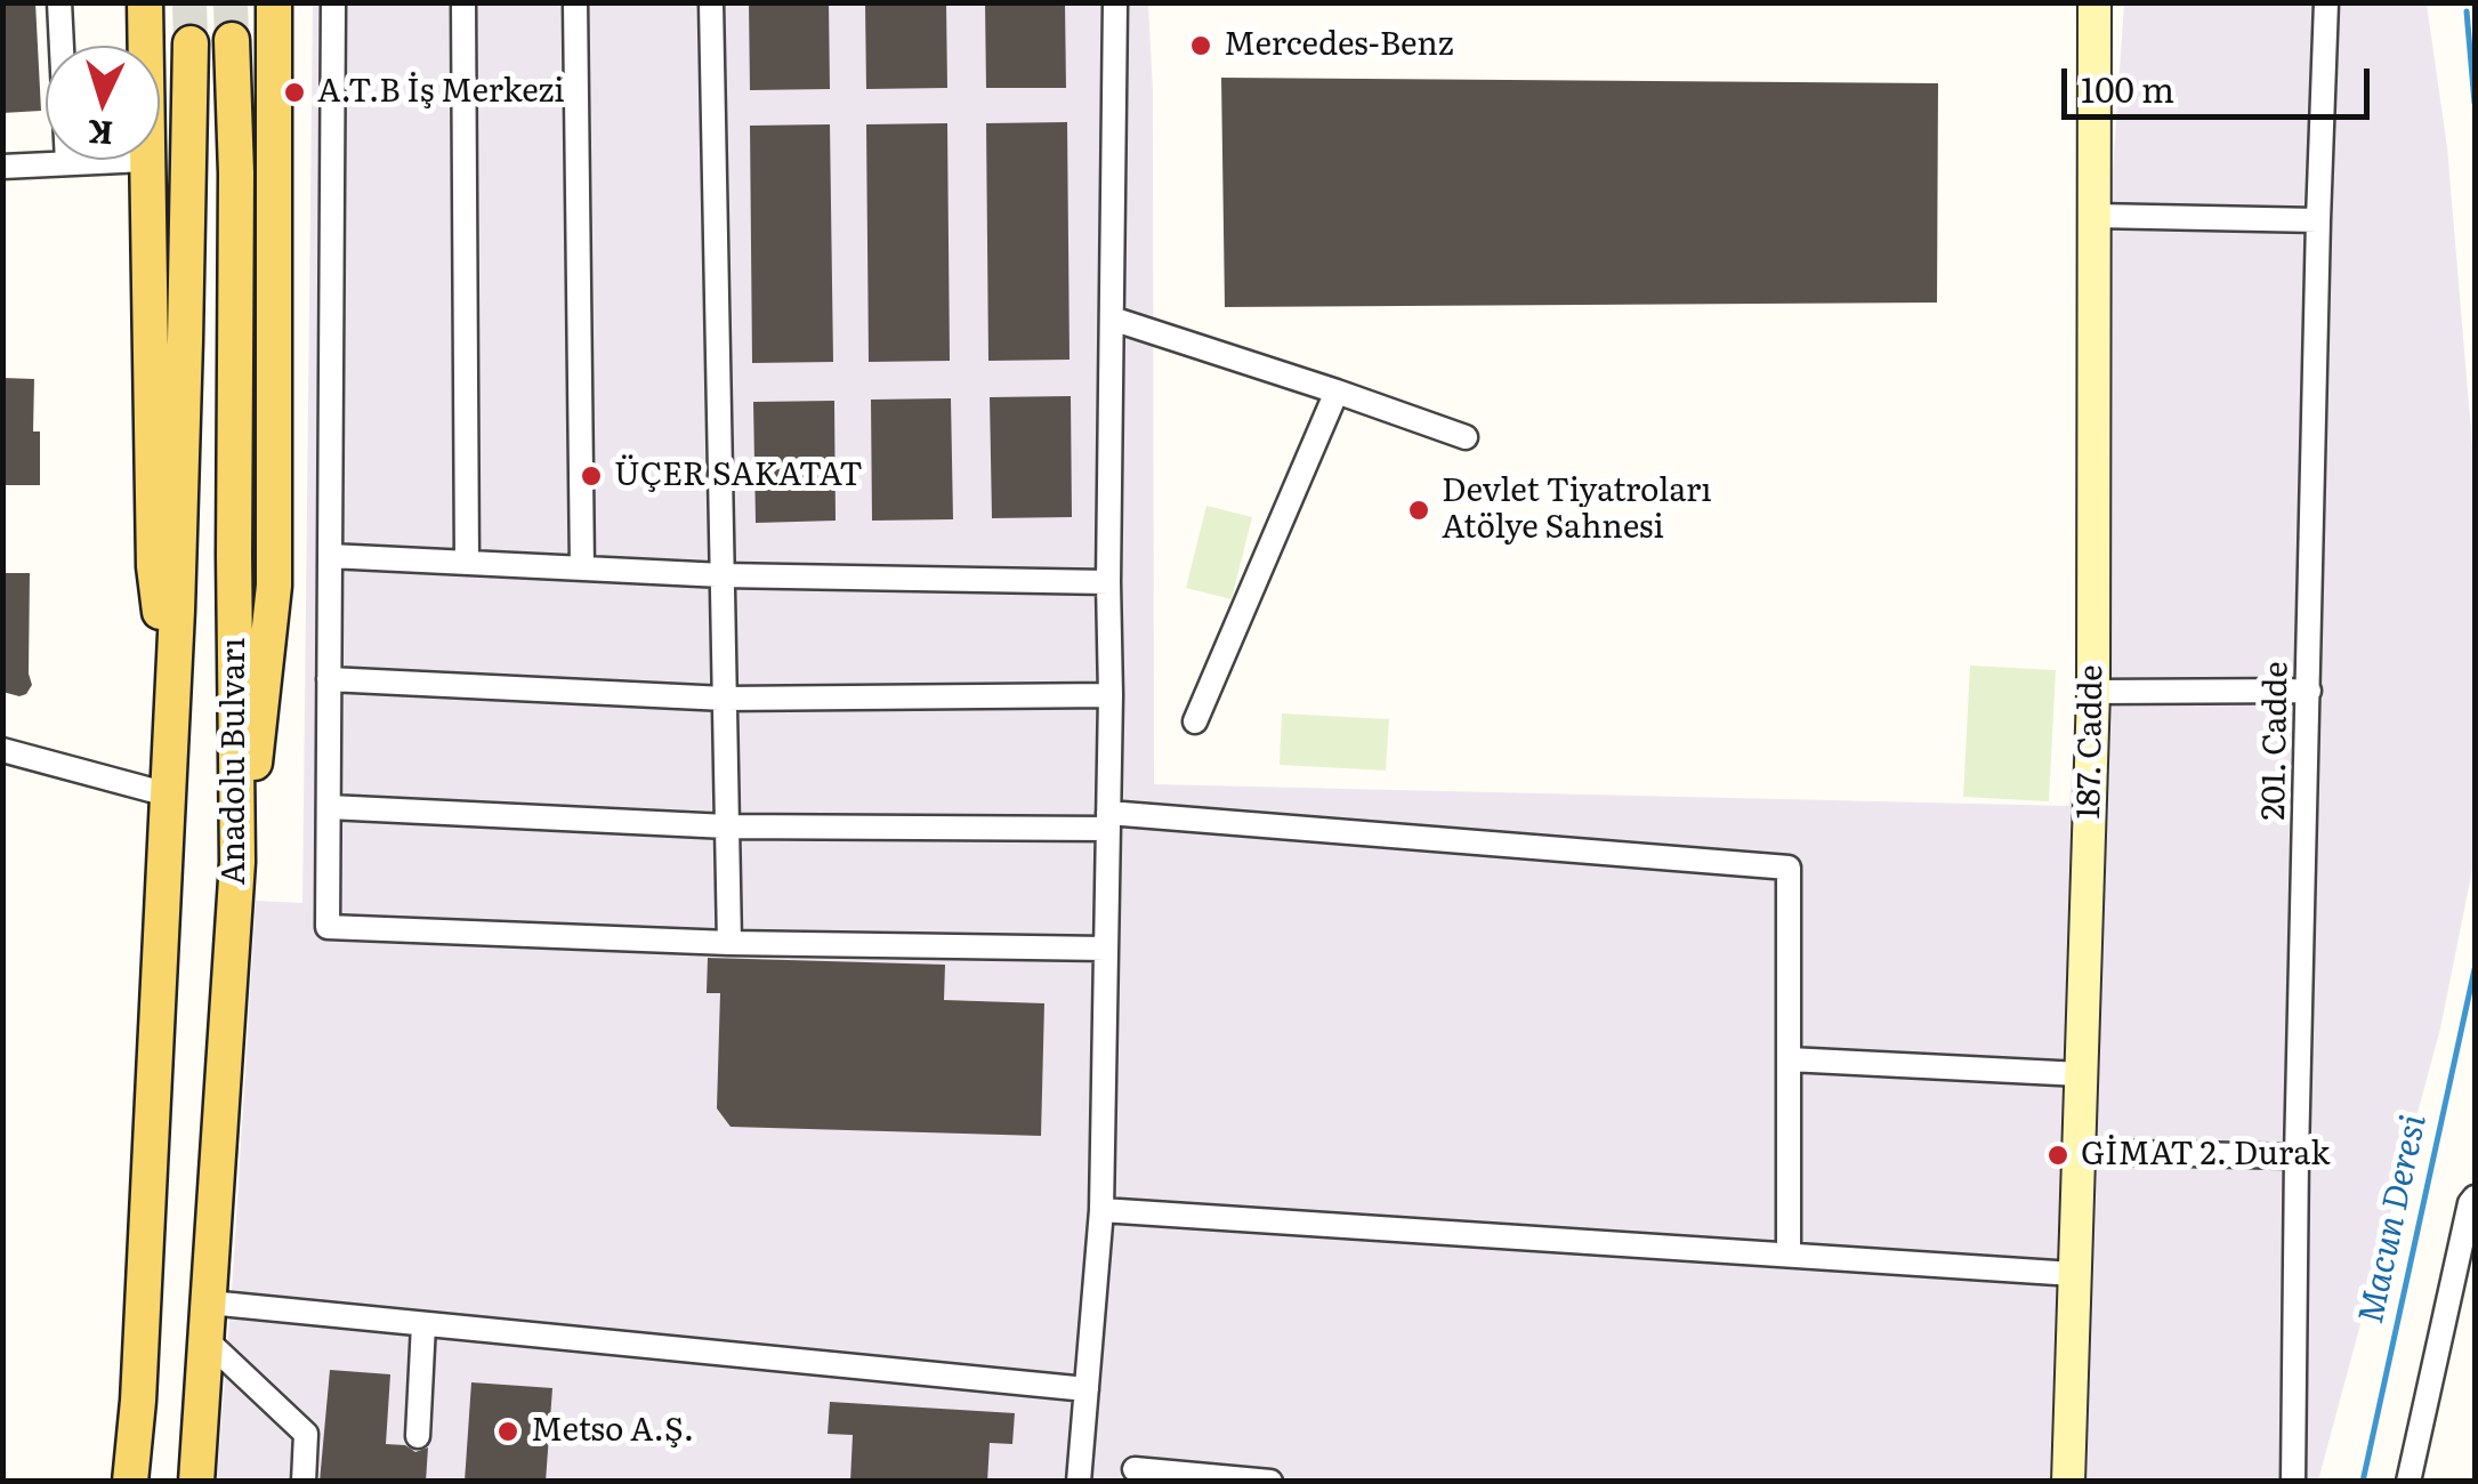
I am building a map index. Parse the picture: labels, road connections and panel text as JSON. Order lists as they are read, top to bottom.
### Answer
{
  "streets": {
    "main road": ["187. Cadde", "Anadolu Bulvarı"],
    "street": ["201. Cadde"]
  },
  "water": ["Macun Deresi"],
  "places": [
    "Mercedes-Benz",
    "A.T.B İş Merkezi",
    "ÜÇER SAKATAT",
    "Devlet Tiyatroları Atölye Sahnesi",
    "GİMAT 2. Durak",
    "Metso A.Ş."
  ],
  "scale_bar": "100 m",
  "north": "bottom"
}
